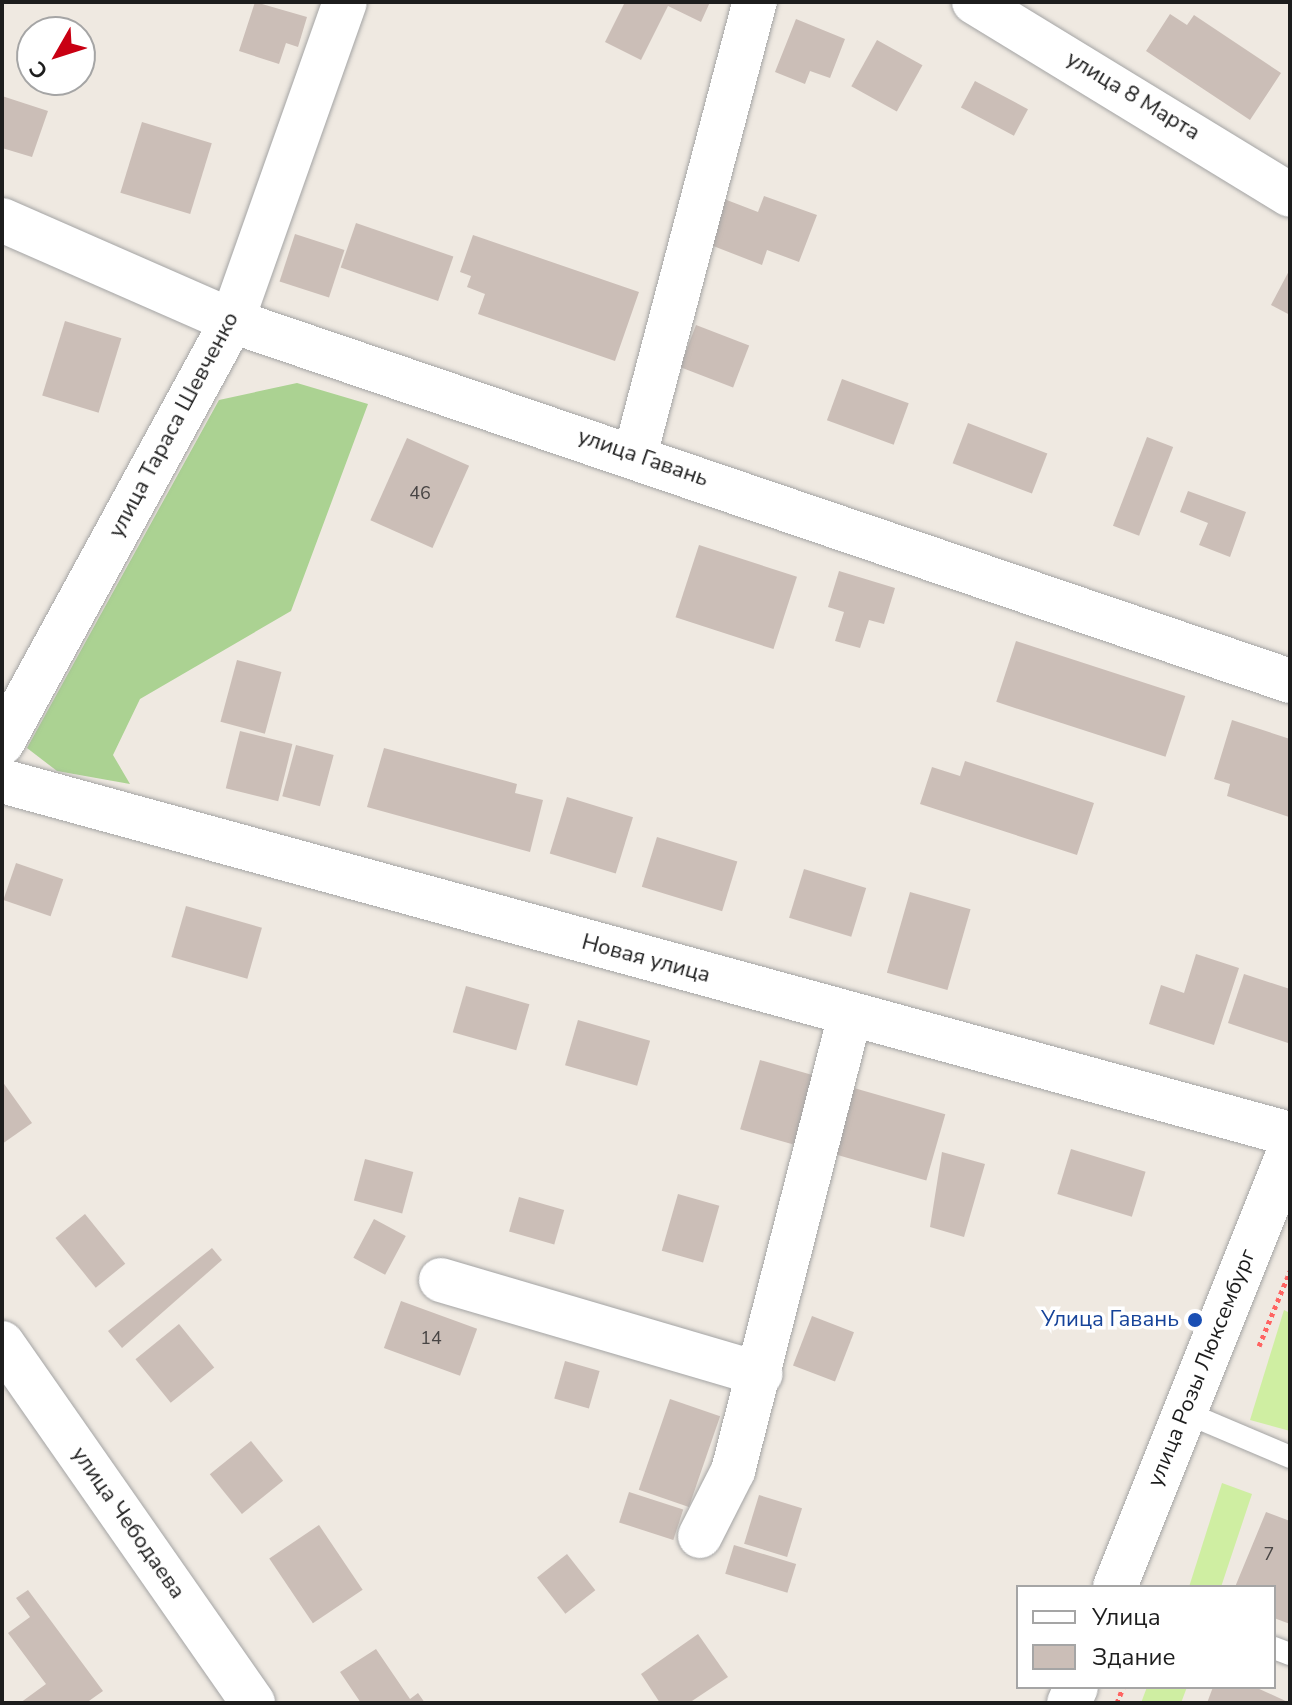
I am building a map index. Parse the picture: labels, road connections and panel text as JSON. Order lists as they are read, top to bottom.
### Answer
{
  "streets": {
    "street": [
      "улица 8 Марта",
      "улица Тараса Шевченко",
      "улица Гавань",
      "Новая улица",
      "улица Розы Люксембург",
      "улица Чебодаева"
    ]
  },
  "crossings": [
    ["улица Тараса Шевченко", "улица Гавань"]
  ],
  "places": ["Улица Гавань"],
  "house_numbers": ["46", "14", "7"],
  "legend": ["Улица", "Здание"],
  "north": "bottom left"
}
